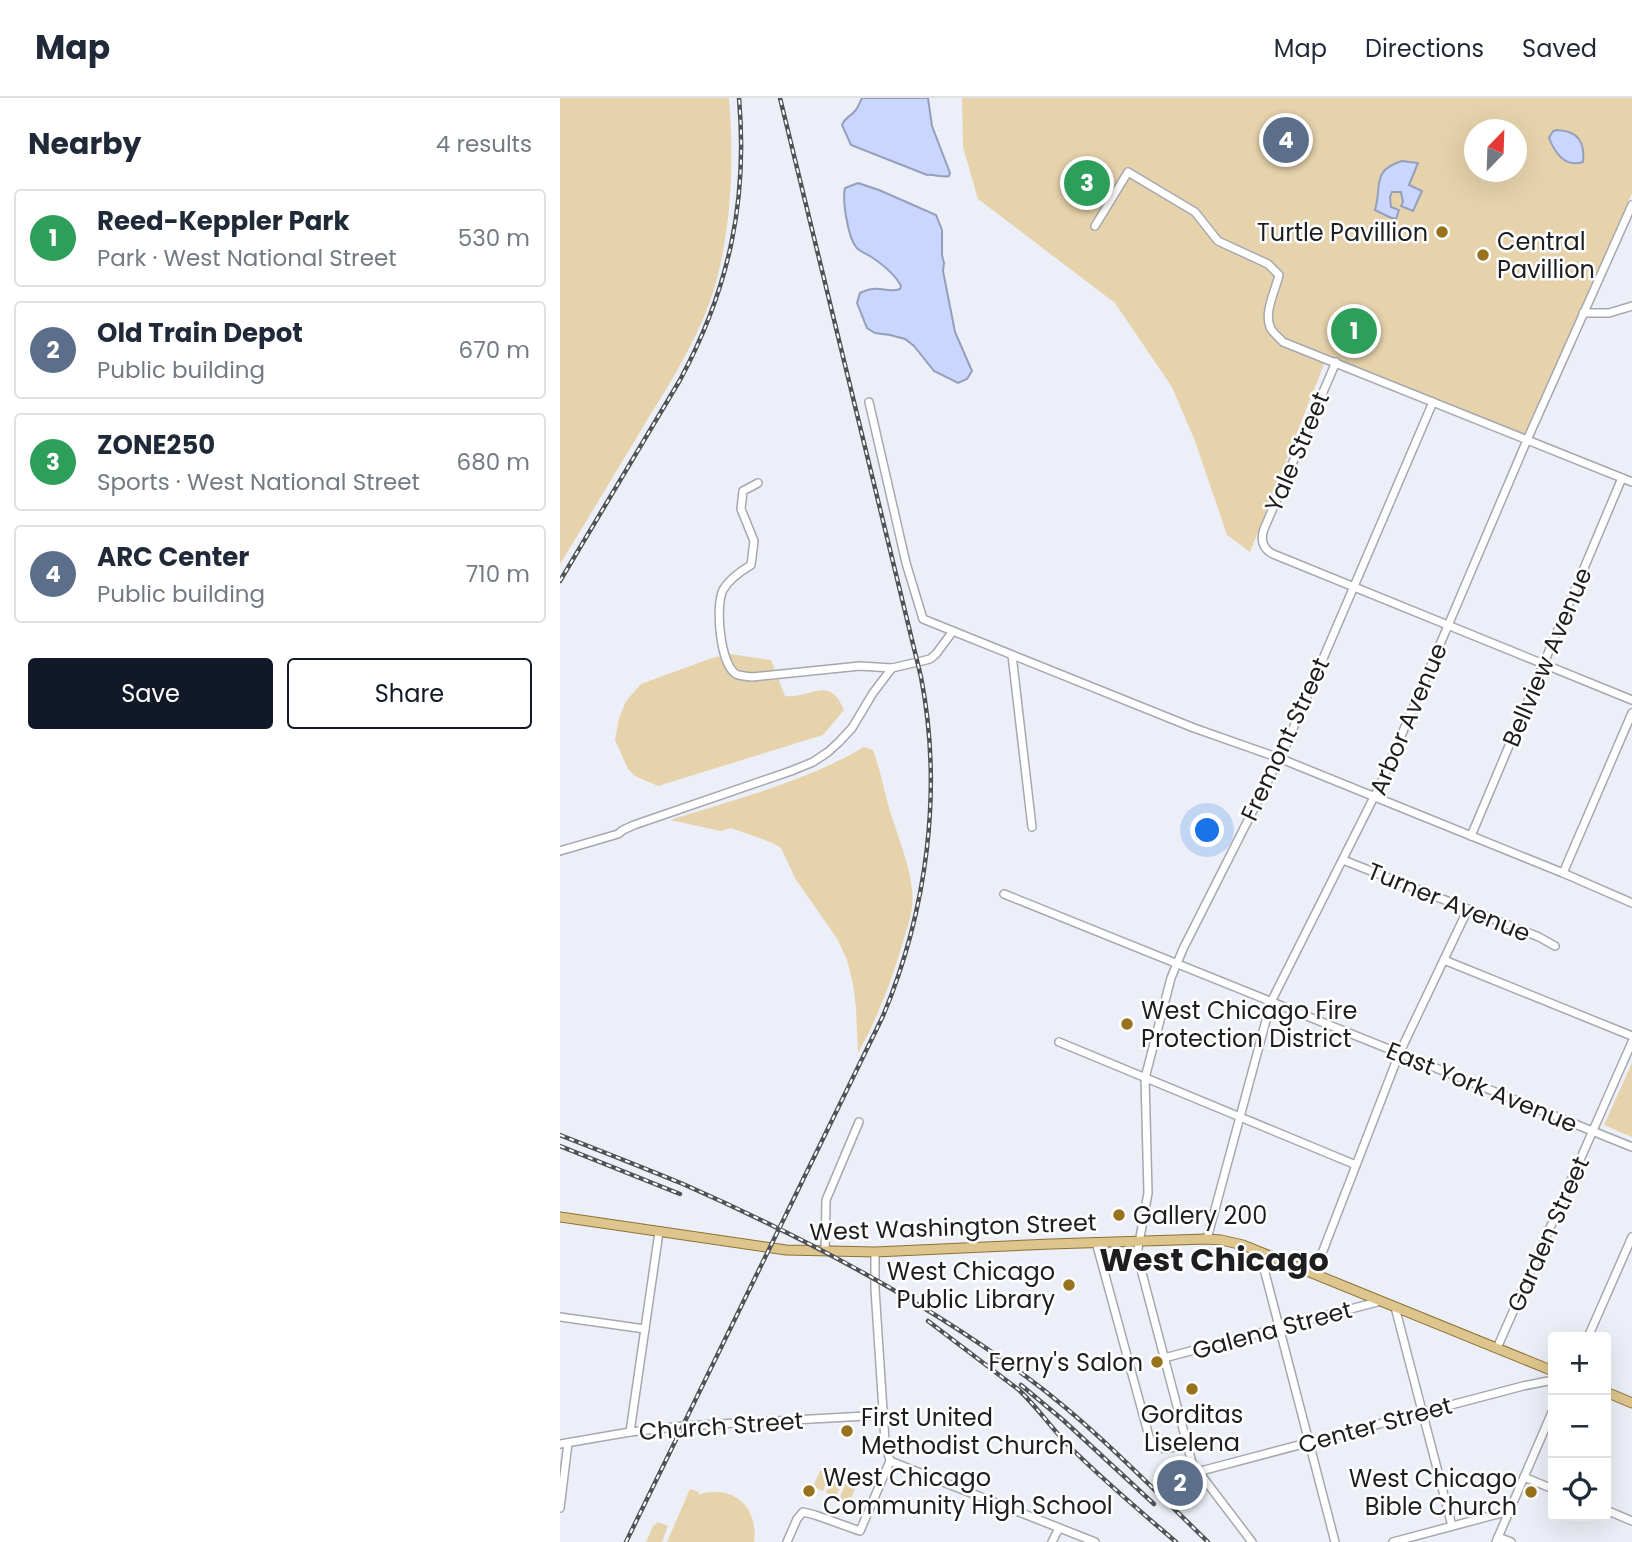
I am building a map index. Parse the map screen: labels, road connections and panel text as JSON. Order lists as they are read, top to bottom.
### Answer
{
  "streets": {
    "main road": ["West Washington Street"],
    "street": [
      "Yale Street",
      "Bellview Avenue",
      "Arbor Avenue",
      "Fremont Street",
      "Turner Avenue",
      "East York Avenue",
      "Garden Street",
      "Galena Street",
      "Center Street",
      "Church Street"
    ]
  },
  "crossings": [
    ["Yale Street", "Fremont Street"],
    ["Arbor Avenue", "Turner Avenue"],
    ["Arbor Avenue", "East York Avenue"],
    ["Arbor Avenue", "West Washington Street"],
    ["Fremont Street", "East York Avenue"],
    ["Fremont Street", "West Washington Street"],
    ["Fremont Street", "Galena Street"],
    ["Fremont Street", "Center Street"],
    ["East York Avenue", "Garden Street"],
    ["West Washington Street", "Garden Street"],
    ["West Washington Street", "Galena Street"]
  ],
  "districts": ["West Chicago"],
  "places": [
    "Turtle Pavillion",
    "Central Pavillion",
    "West Chicago Fire Protection District",
    "Gallery 200",
    "West Chicago Public Library",
    "Ferny's Salon",
    "Gorditas Liselena",
    "First United Methodist Church",
    "West Chicago Community High School",
    "West Chicago Bible Church"
  ],
  "north": "top right",
  "page": {
    "header": "Map",
    "nav": ["Map", "Directions", "Saved"],
    "heading": ["Nearby", "4 results"],
    "pins": [
      "4",
      "3",
      "1",
      "2"
    ],
    "list": [
      {
        "mark": "1",
        "name": "Reed-Keppler Park",
        "note": "Park · West National Street",
        "value": "530 m"
      },
      {
        "mark": "2",
        "name": "Old Train Depot",
        "note": "Public building",
        "value": "670 m"
      },
      {
        "mark": "3",
        "name": "ZONE250",
        "note": "Sports · West National Street",
        "value": "680 m"
      },
      {
        "mark": "4",
        "name": "ARC Center",
        "note": "Public building",
        "value": "710 m"
      }
    ],
    "buttons": ["Save", "Share"],
    "map_buttons": ["+", "−"]
  }
}
